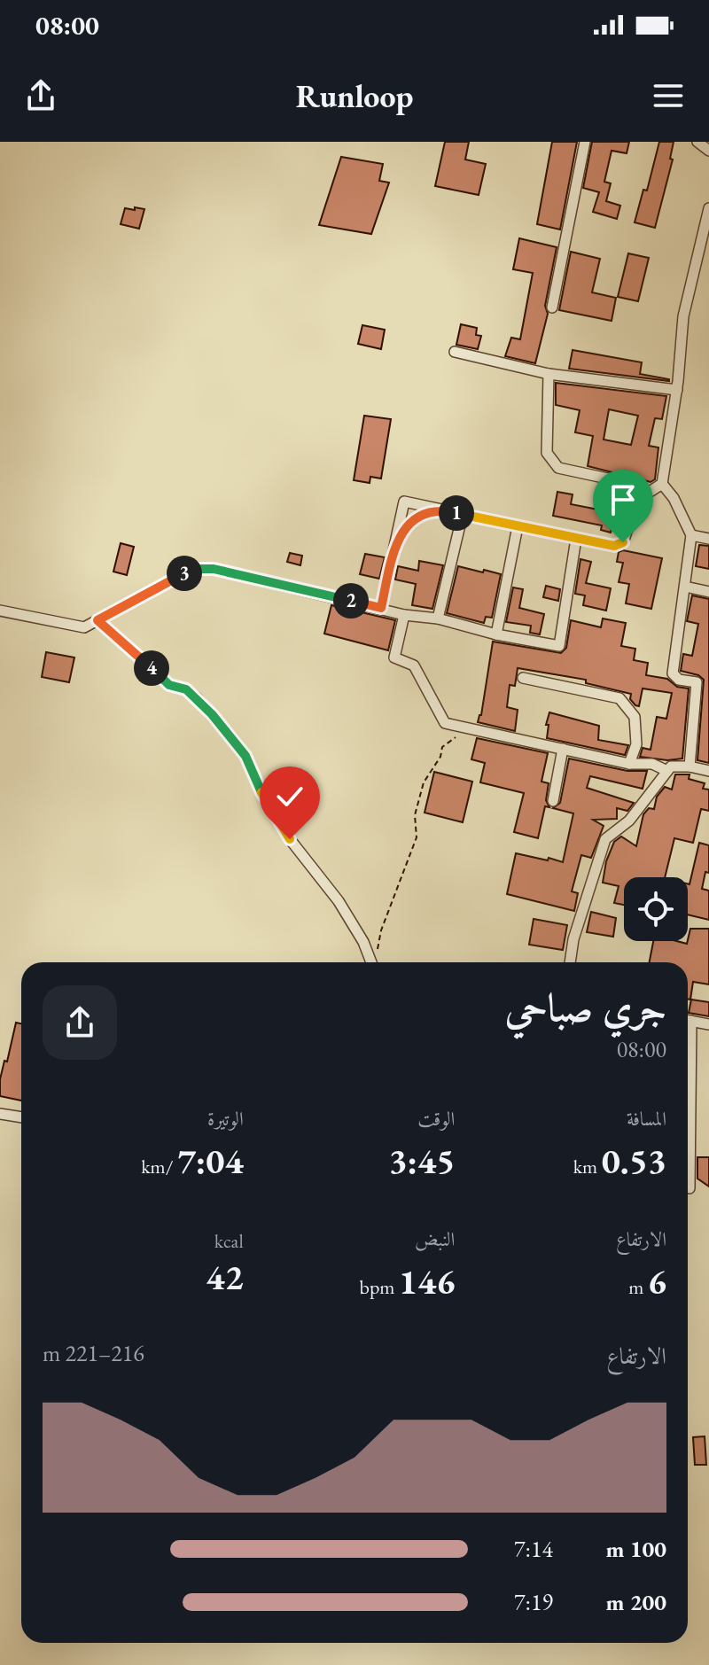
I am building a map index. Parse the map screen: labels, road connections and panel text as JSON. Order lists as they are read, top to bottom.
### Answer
{
  "page": {
    "status": "08:00",
    "header": "Runloop",
    "pins": [
      "1",
      "3",
      "2",
      "4"
    ],
    "heading": ["جري صباحي", "08:00"],
    "stats": [
      ["المسافة", "0.53 km"],
      ["الوقت", "3:45"],
      ["الوتيرة", "7:04 /km"],
      ["الارتفاع", "6 m"],
      ["النبض", "146 bpm"],
      ["kcal", "42"]
    ],
    "chart": ["الارتفاع", "216–221 m"],
    "list": [
      {
        "name": "100 m",
        "note": "7:14"
      },
      {
        "name": "200 m",
        "note": "7:19"
      }
    ]
  }
}
